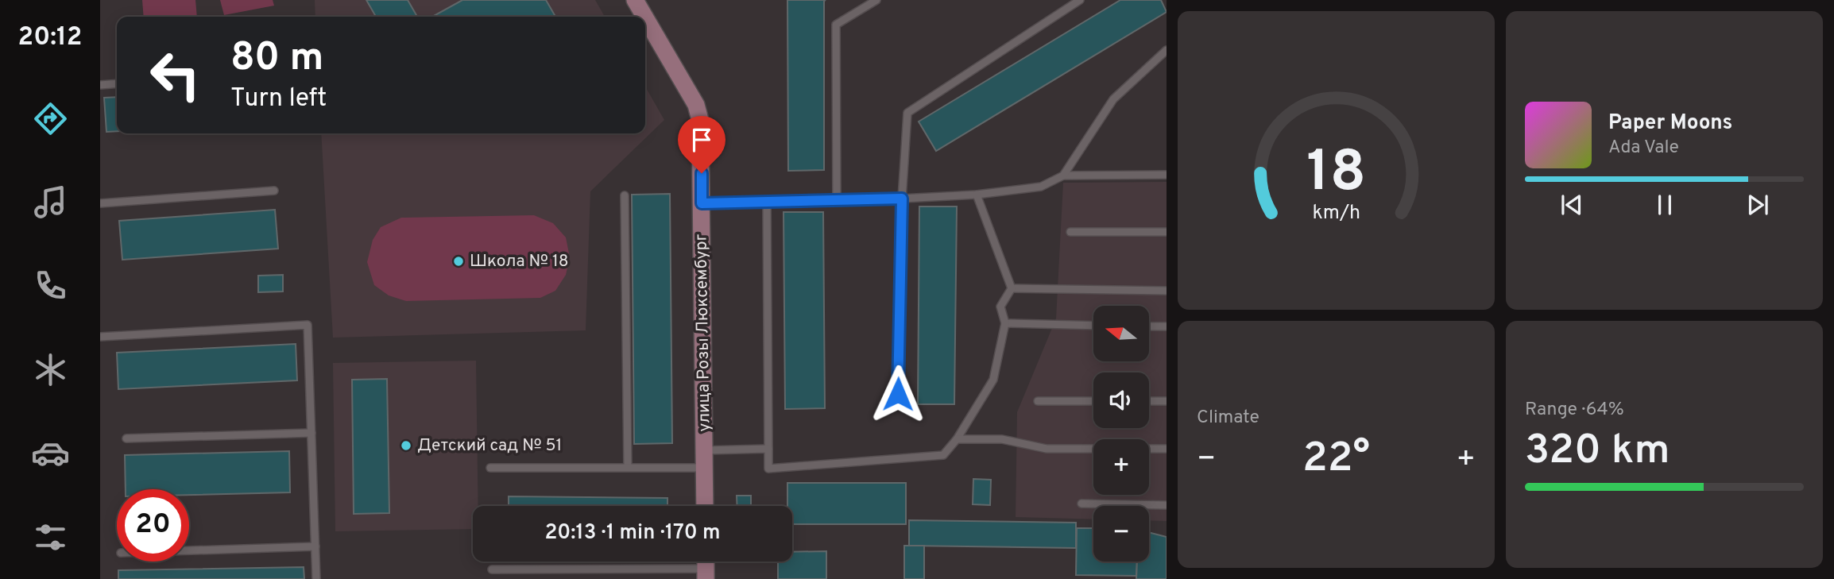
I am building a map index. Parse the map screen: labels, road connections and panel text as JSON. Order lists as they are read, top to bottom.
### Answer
{
  "streets": {
    "street": ["улица Розы Люксембург"]
  },
  "places": ["Школа № 18", "Детский сад № 51"],
  "north": "left",
  "page": {
    "tabs": "20:12",
    "turn": ["80 m", "Turn left"],
    "song": ["Paper Moons", "Ada Vale"],
    "map_buttons": ["+", "−"],
    "tile": [
      "Climate",
      ["Range · 64%", "320 km"]
    ],
    "heat": ["−", "22°", "+"],
    "limit": "20",
    "trip": "20:13 · 1 min · 170 m",
    "gauge": ["18", "km/h"]
  }
}
